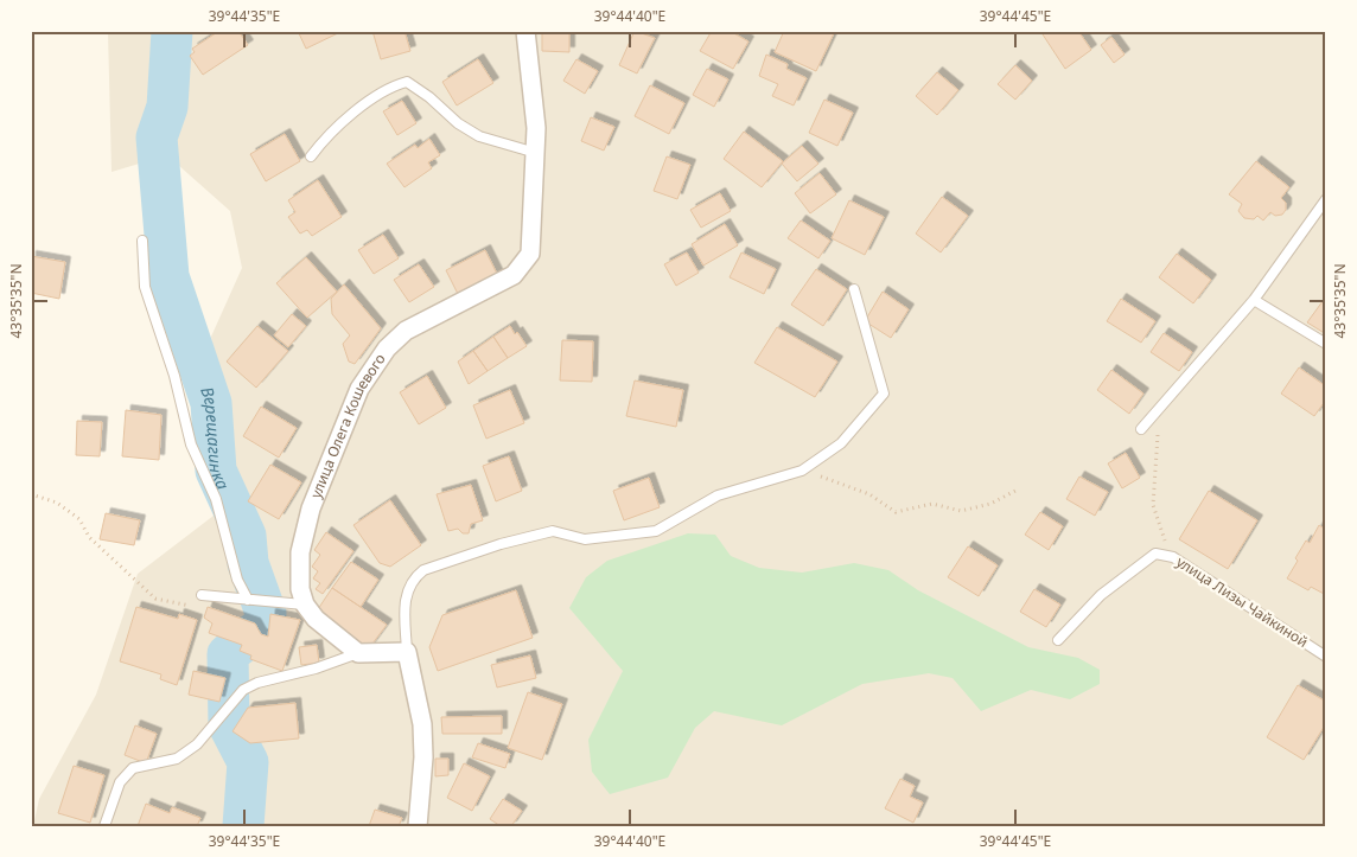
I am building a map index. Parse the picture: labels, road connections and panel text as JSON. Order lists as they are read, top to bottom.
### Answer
{
  "streets": {
    "street": ["улица Олега Кошевого"],
    "lane": ["улица Лизы Чайкиной"]
  },
  "water": ["Верещагинка"],
  "coordinates": [
    "39°44'35\"E",
    "39°44'40\"E",
    "39°44'45\"E",
    "43°35'35\"N"
  ]
}
